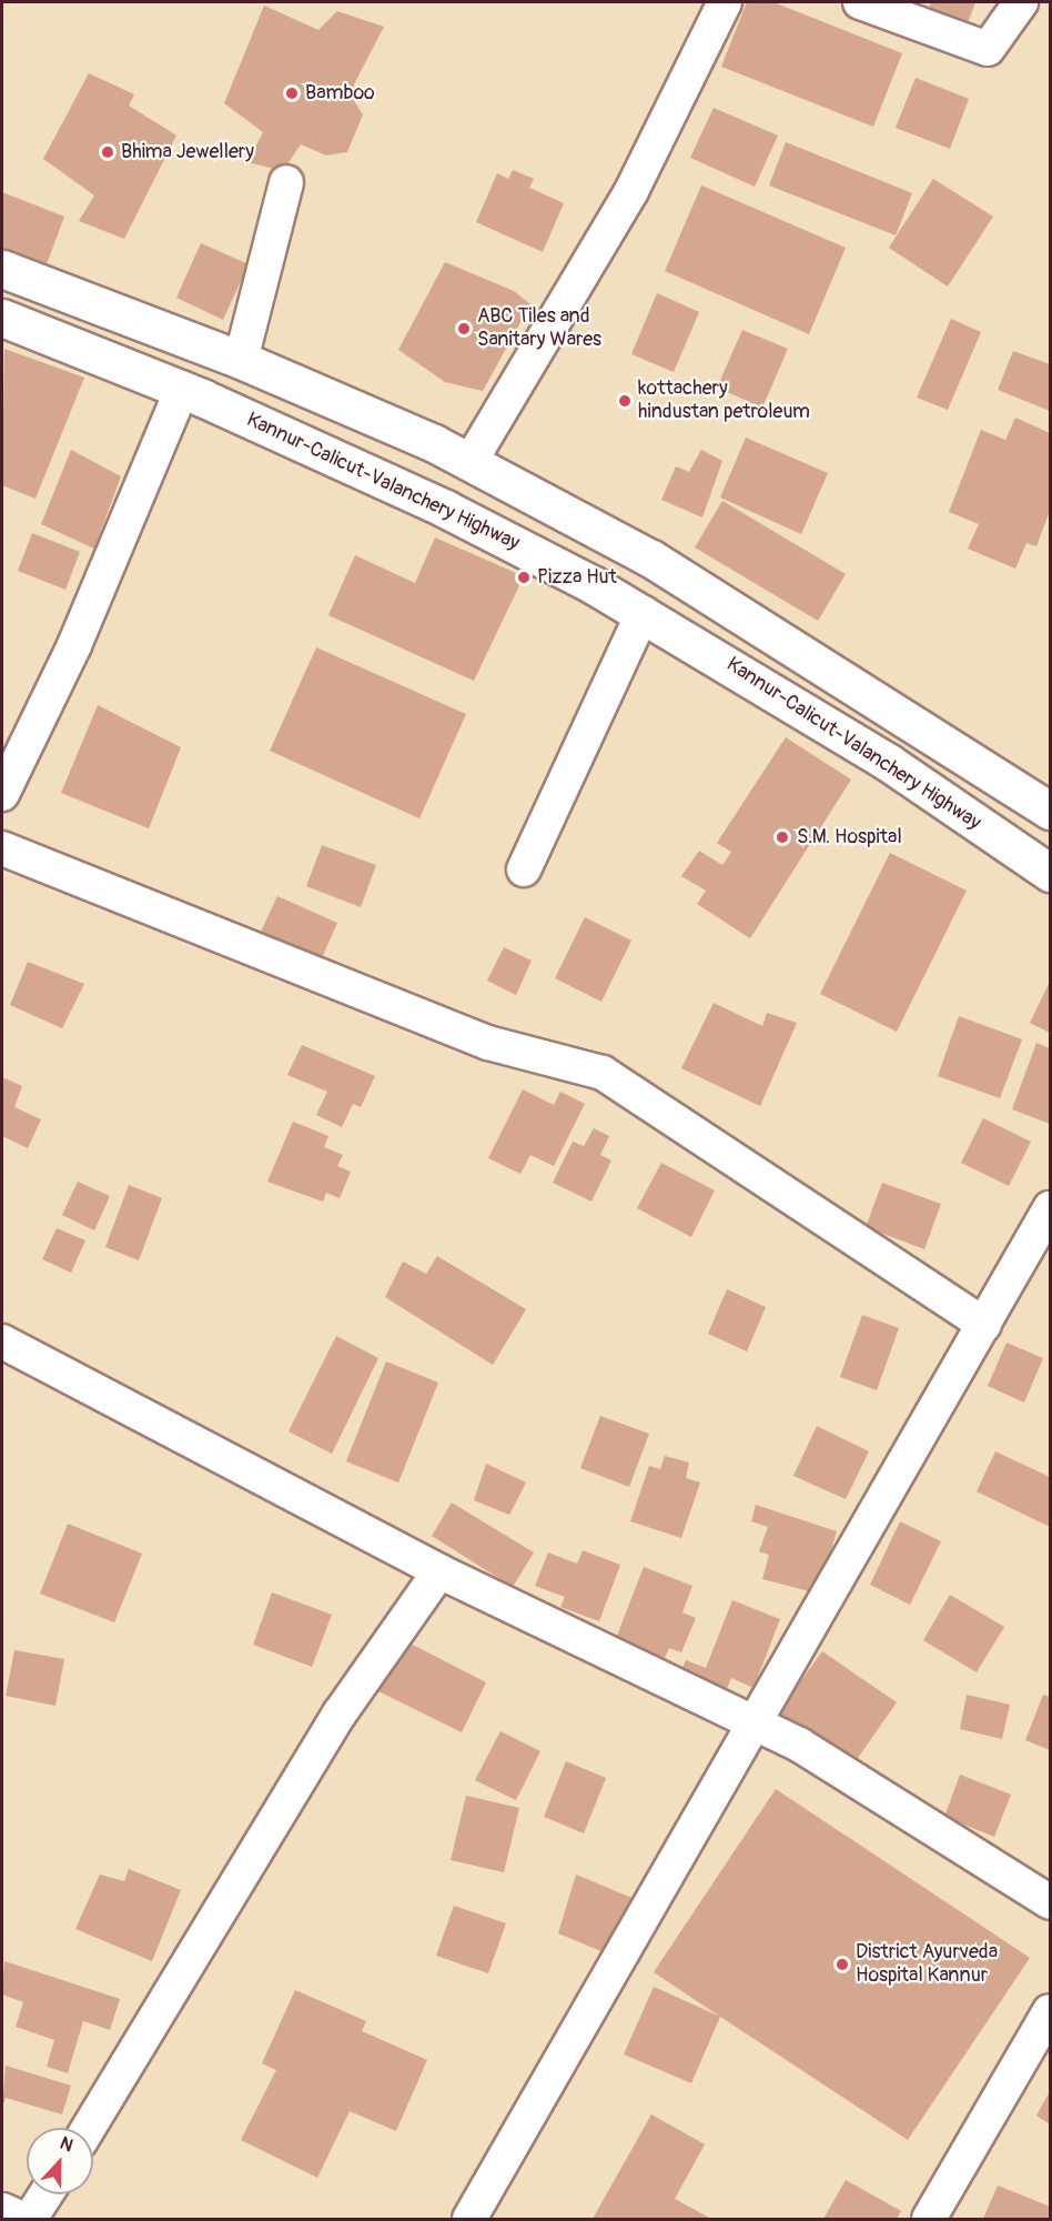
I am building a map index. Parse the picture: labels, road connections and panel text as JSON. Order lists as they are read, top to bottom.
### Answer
{
  "streets": {
    "highway": ["Kannur-Calicut-Valanchery Highway"]
  },
  "places": [
    "Bamboo",
    "Bhima Jewellery",
    "ABC Tiles and Sanitary Wares",
    "kottachery hindustan petroleum",
    "Pizza Hut",
    "S.M. Hospital",
    "District Ayurveda Hospital Kannur"
  ],
  "north": "top"
}
